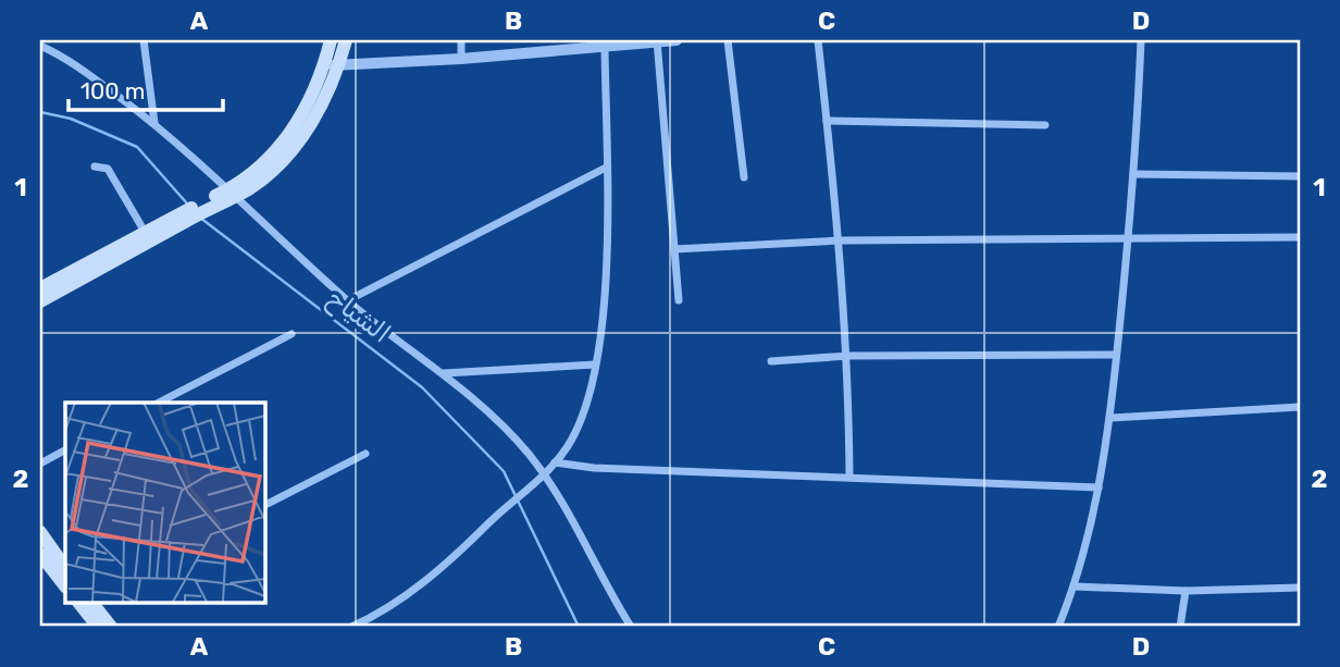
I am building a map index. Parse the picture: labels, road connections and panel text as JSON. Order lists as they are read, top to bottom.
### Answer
{
  "water": ["الشياح"],
  "scale_bar": "100 m",
  "grid": {
    "columns": [
      "A",
      "B",
      "C",
      "D"
    ],
    "rows": ["1", "2"]
  }
}
